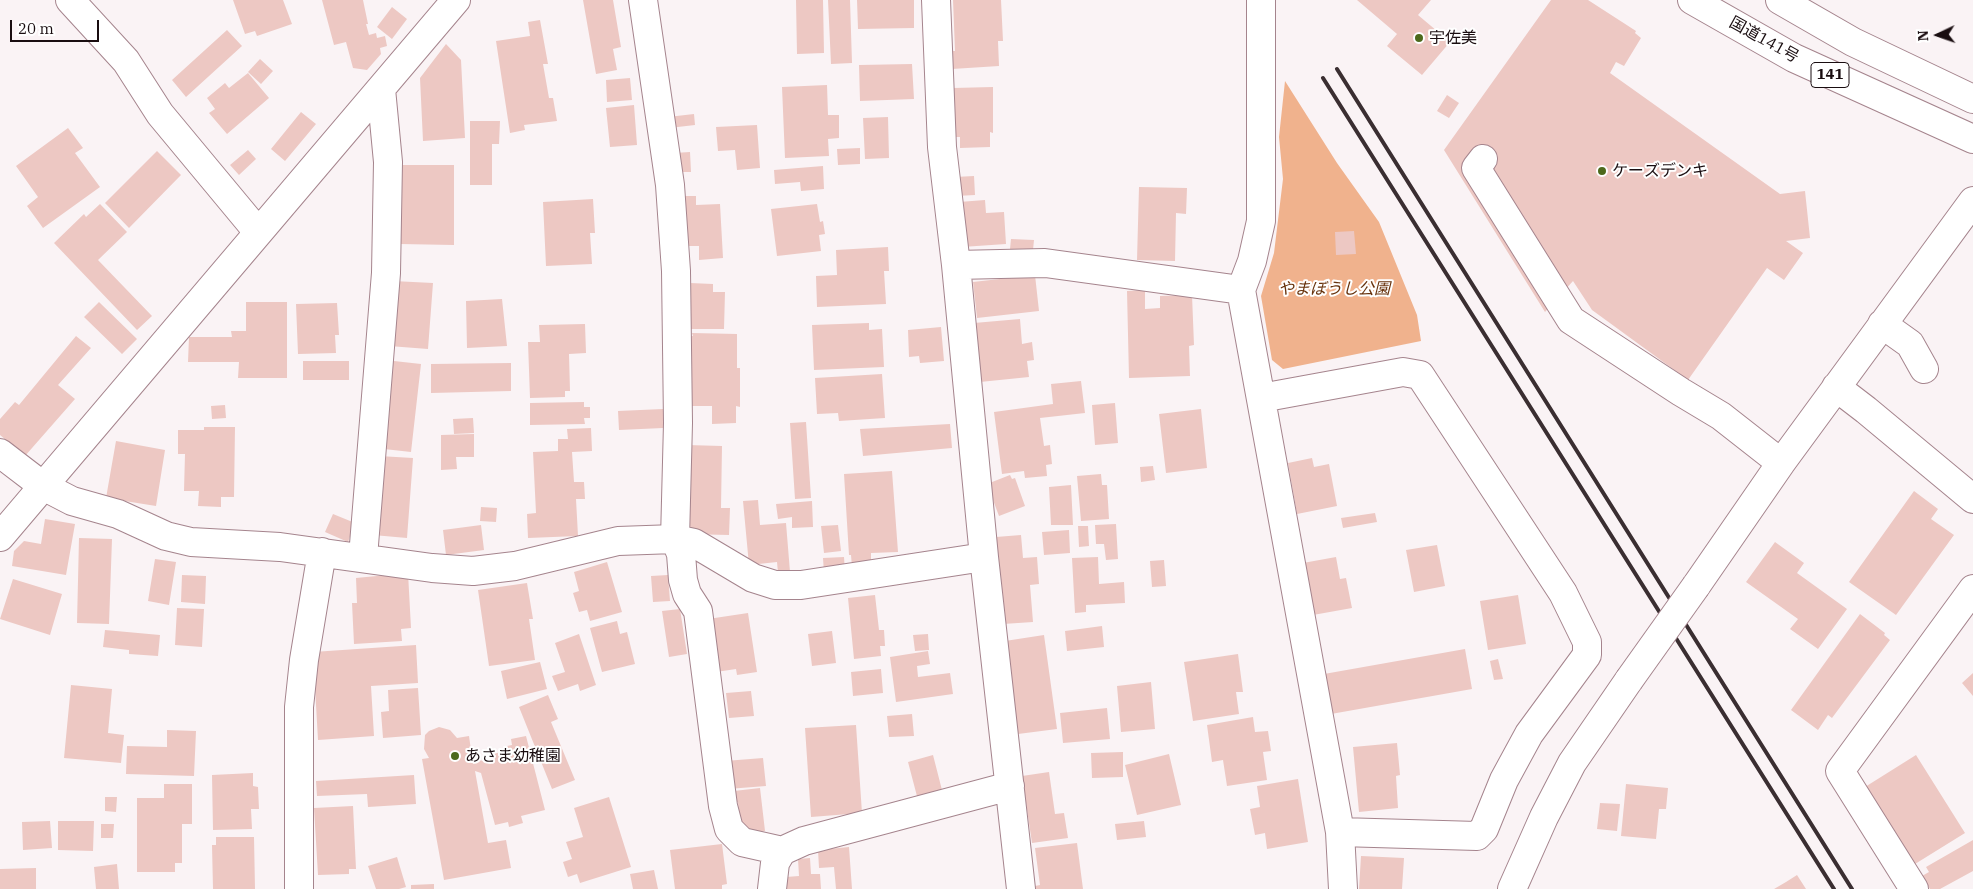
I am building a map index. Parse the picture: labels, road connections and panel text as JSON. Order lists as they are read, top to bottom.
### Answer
{
  "streets": {
    "main road": ["国道141号", "141"]
  },
  "parks": ["やまぼうし公園"],
  "places": ["宇佐美", "ケーズデンキ", "あさま幼稚園"],
  "scale_bar": "20 m",
  "north": "left"
}
